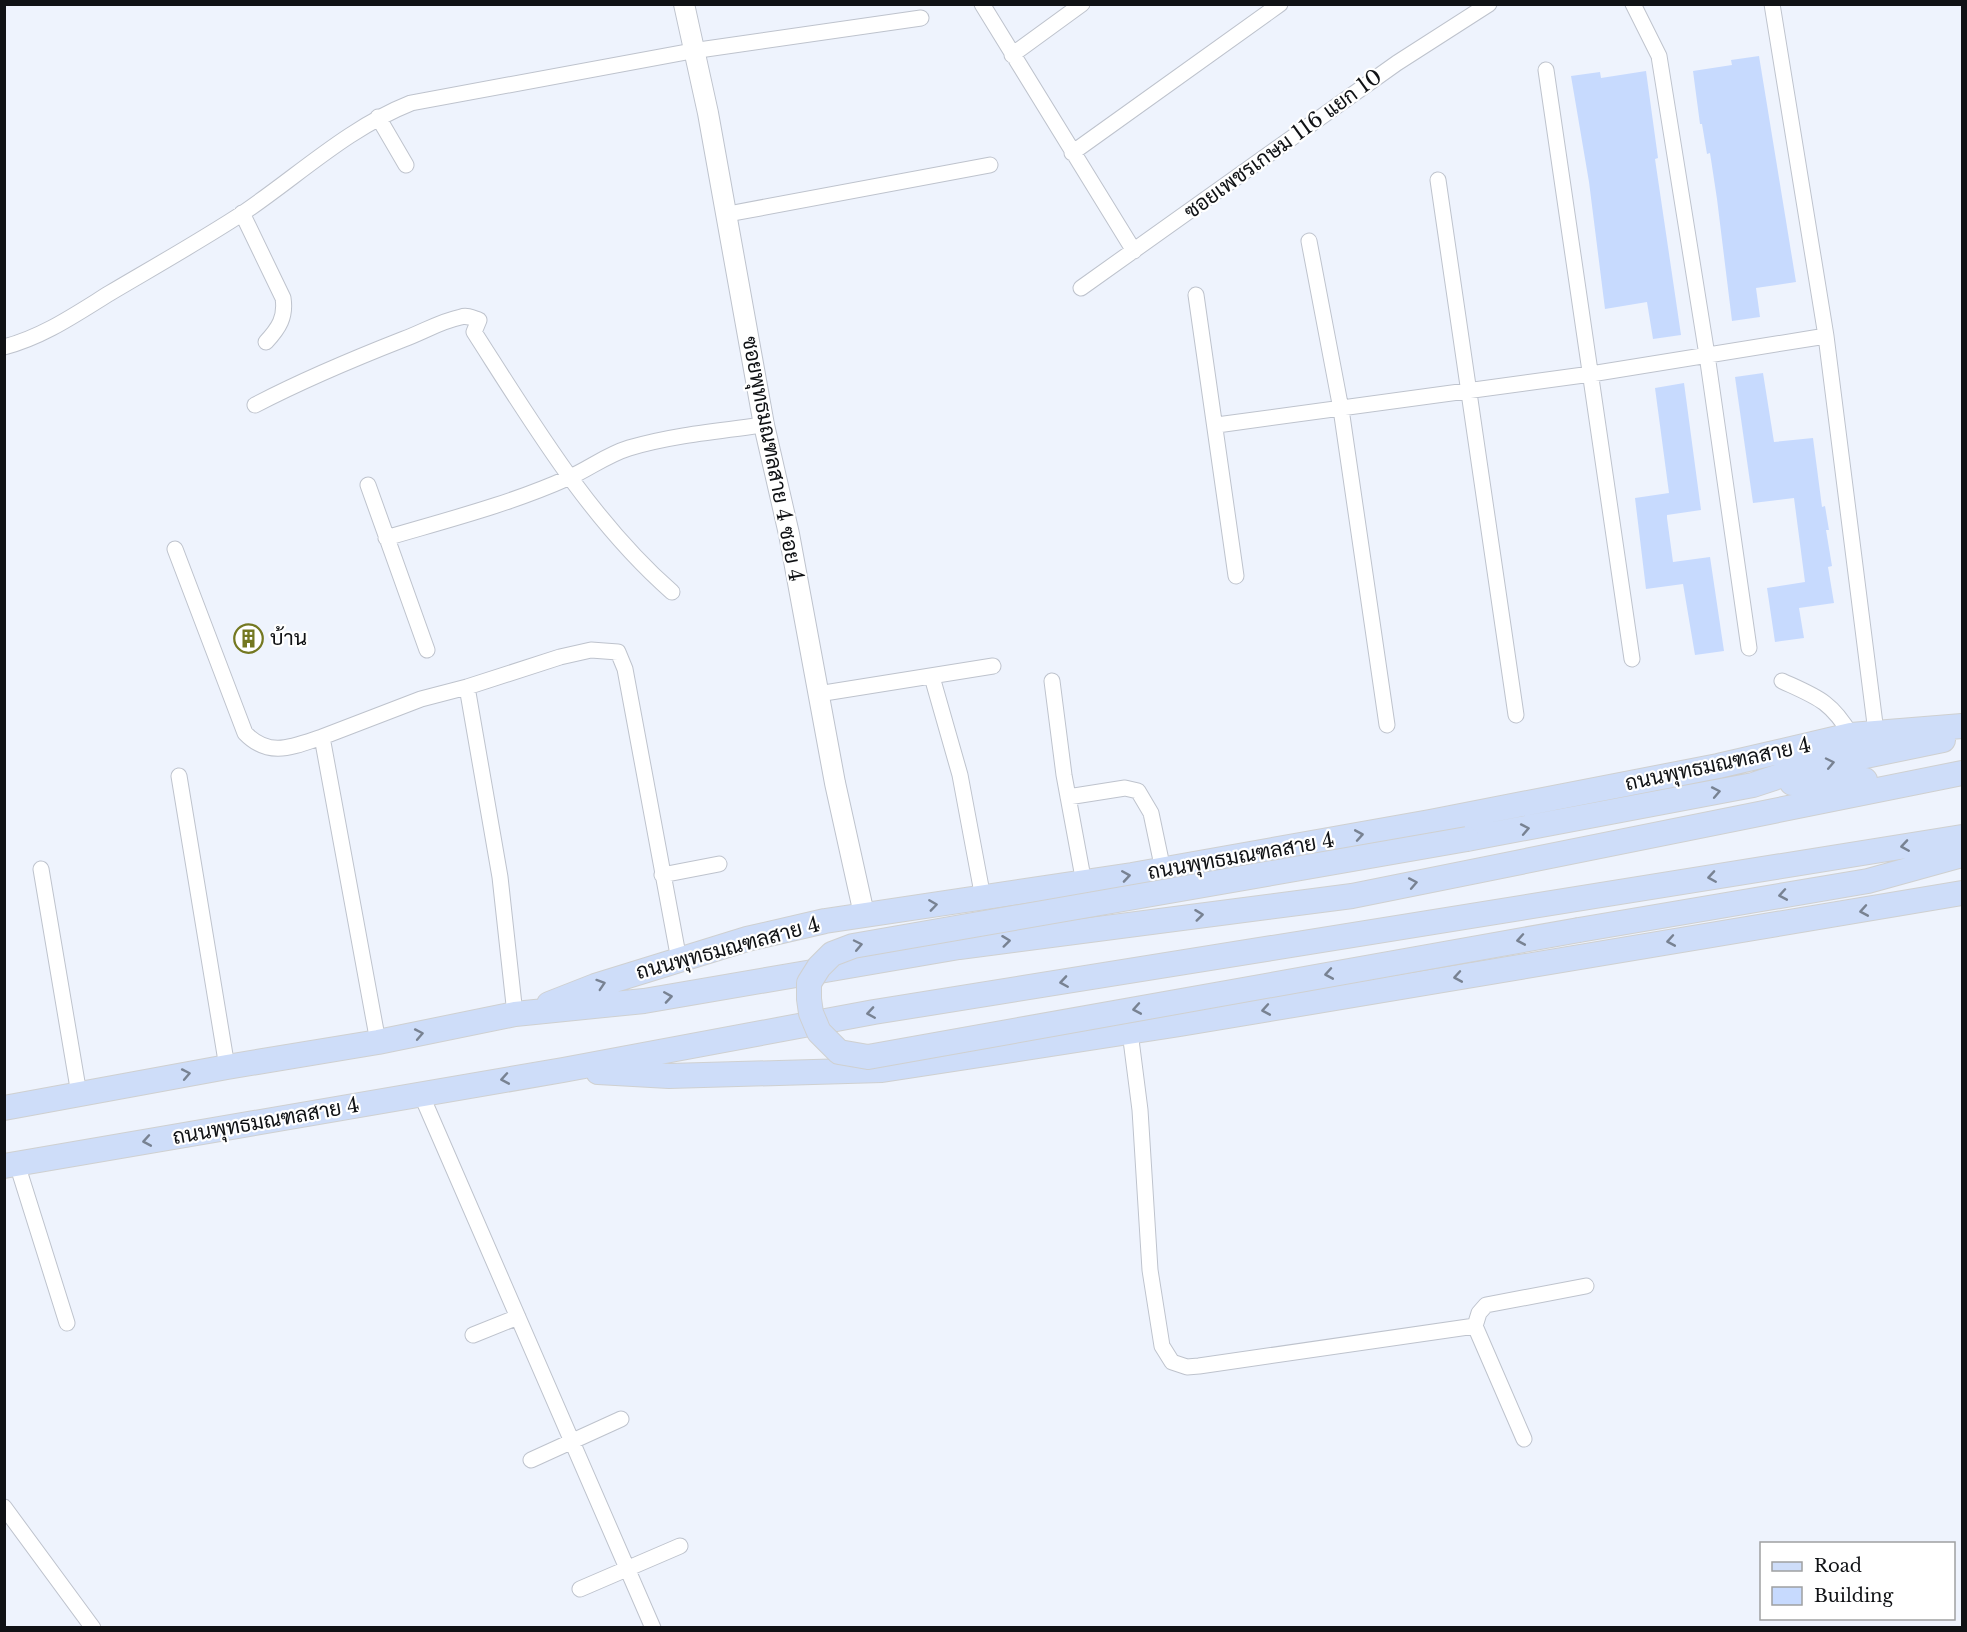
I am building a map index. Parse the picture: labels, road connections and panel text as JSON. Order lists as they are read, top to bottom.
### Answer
{
  "streets": {
    "main road": ["ถนนพุทธมณฑลสาย 4"],
    "street": ["ซอยเพชรเกษม 116 แยก 10", "ซอยพุทธมณฑลสาย 4 ซอย 4"]
  },
  "crossings": [
    ["ซอยพุทธมณฑลสาย 4 ซอย 4", "ถนนพุทธมณฑลสาย 4"]
  ],
  "places": {
    "building": ["บ้าน"]
  },
  "legend": ["Road", "Building"]
}
